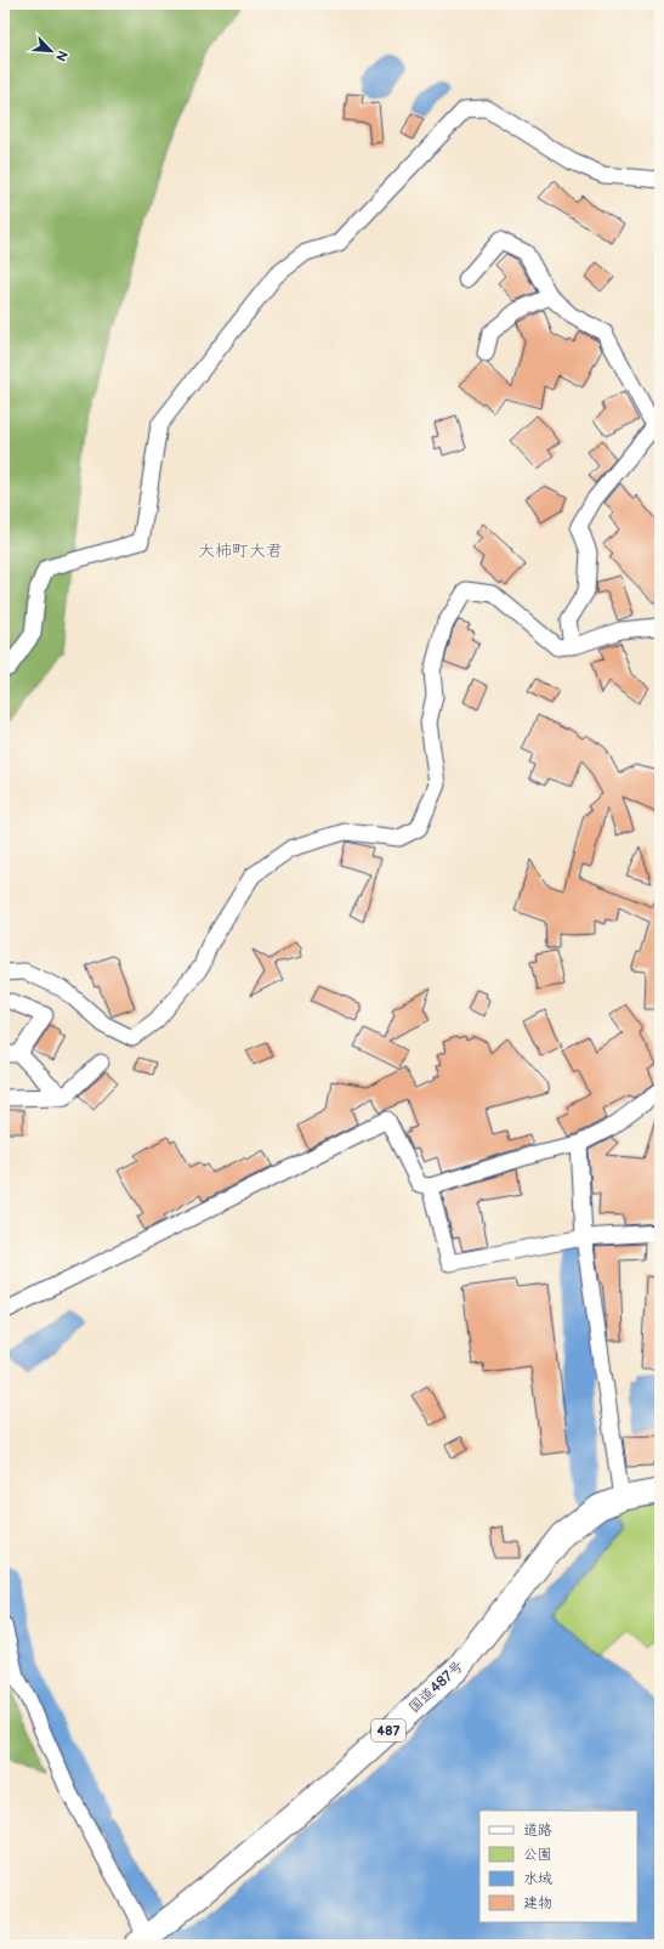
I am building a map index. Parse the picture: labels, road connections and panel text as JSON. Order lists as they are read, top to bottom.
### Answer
{
  "streets": {
    "highway": ["国道487号", "487"]
  },
  "districts": ["大柿町大君"],
  "legend": [
    "道路",
    "公園",
    "水域",
    "建物"
  ],
  "north": "bottom right"
}
